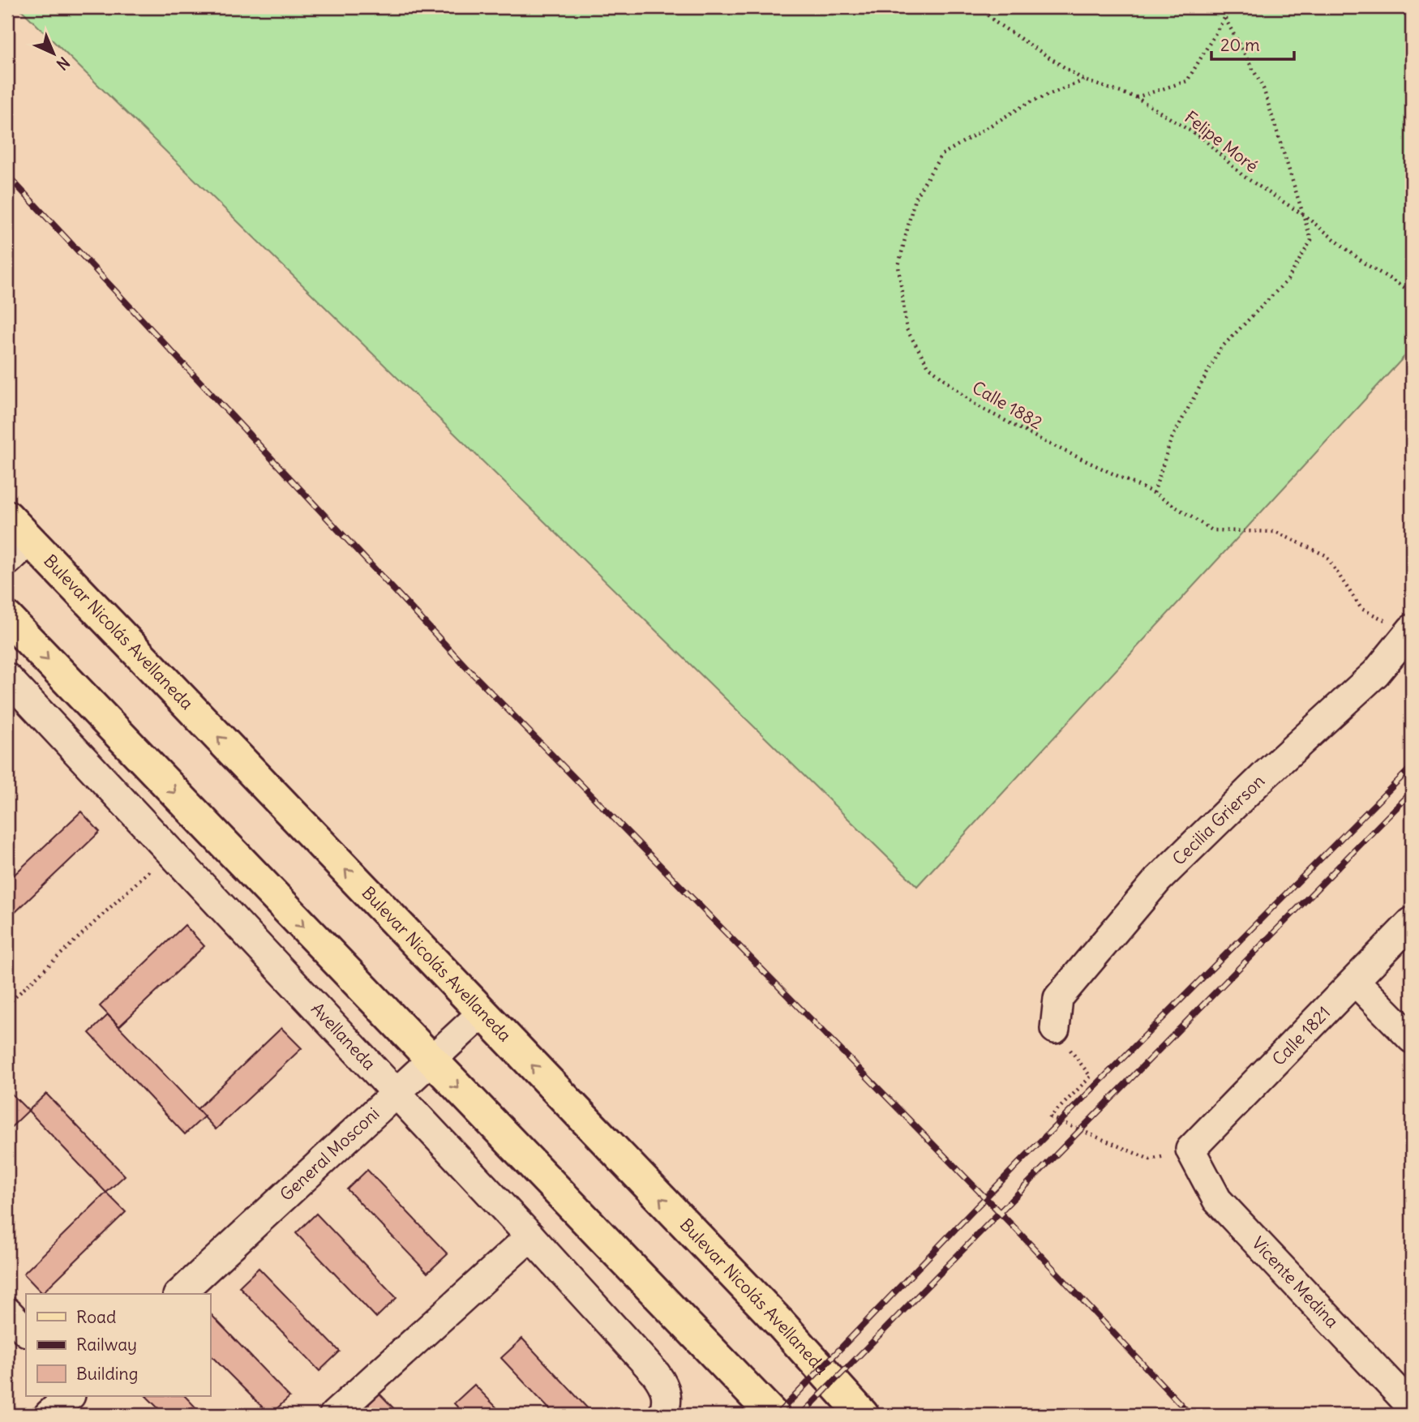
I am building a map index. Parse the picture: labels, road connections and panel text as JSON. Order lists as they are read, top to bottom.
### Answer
{
  "streets": {
    "main road": ["Bulevar Nicolás Avellaneda"],
    "street": [
      "Cecilia Grierson",
      "Avellaneda",
      "Calle 1821",
      "General Mosconi",
      "Vicente Medina"
    ],
    "path": ["Felipe Moré", "Calle 1882"]
  },
  "crossings": [
    ["Felipe Moré", "Calle 1882"],
    ["Calle 1882", "Cecilia Grierson"],
    ["Bulevar Nicolás Avellaneda", "General Mosconi"],
    ["Avellaneda", "General Mosconi"],
    ["Calle 1821", "Vicente Medina"]
  ],
  "legend": ["Road", "Railway", "Building"],
  "scale_bar": "20 m",
  "north": "bottom right"
}
